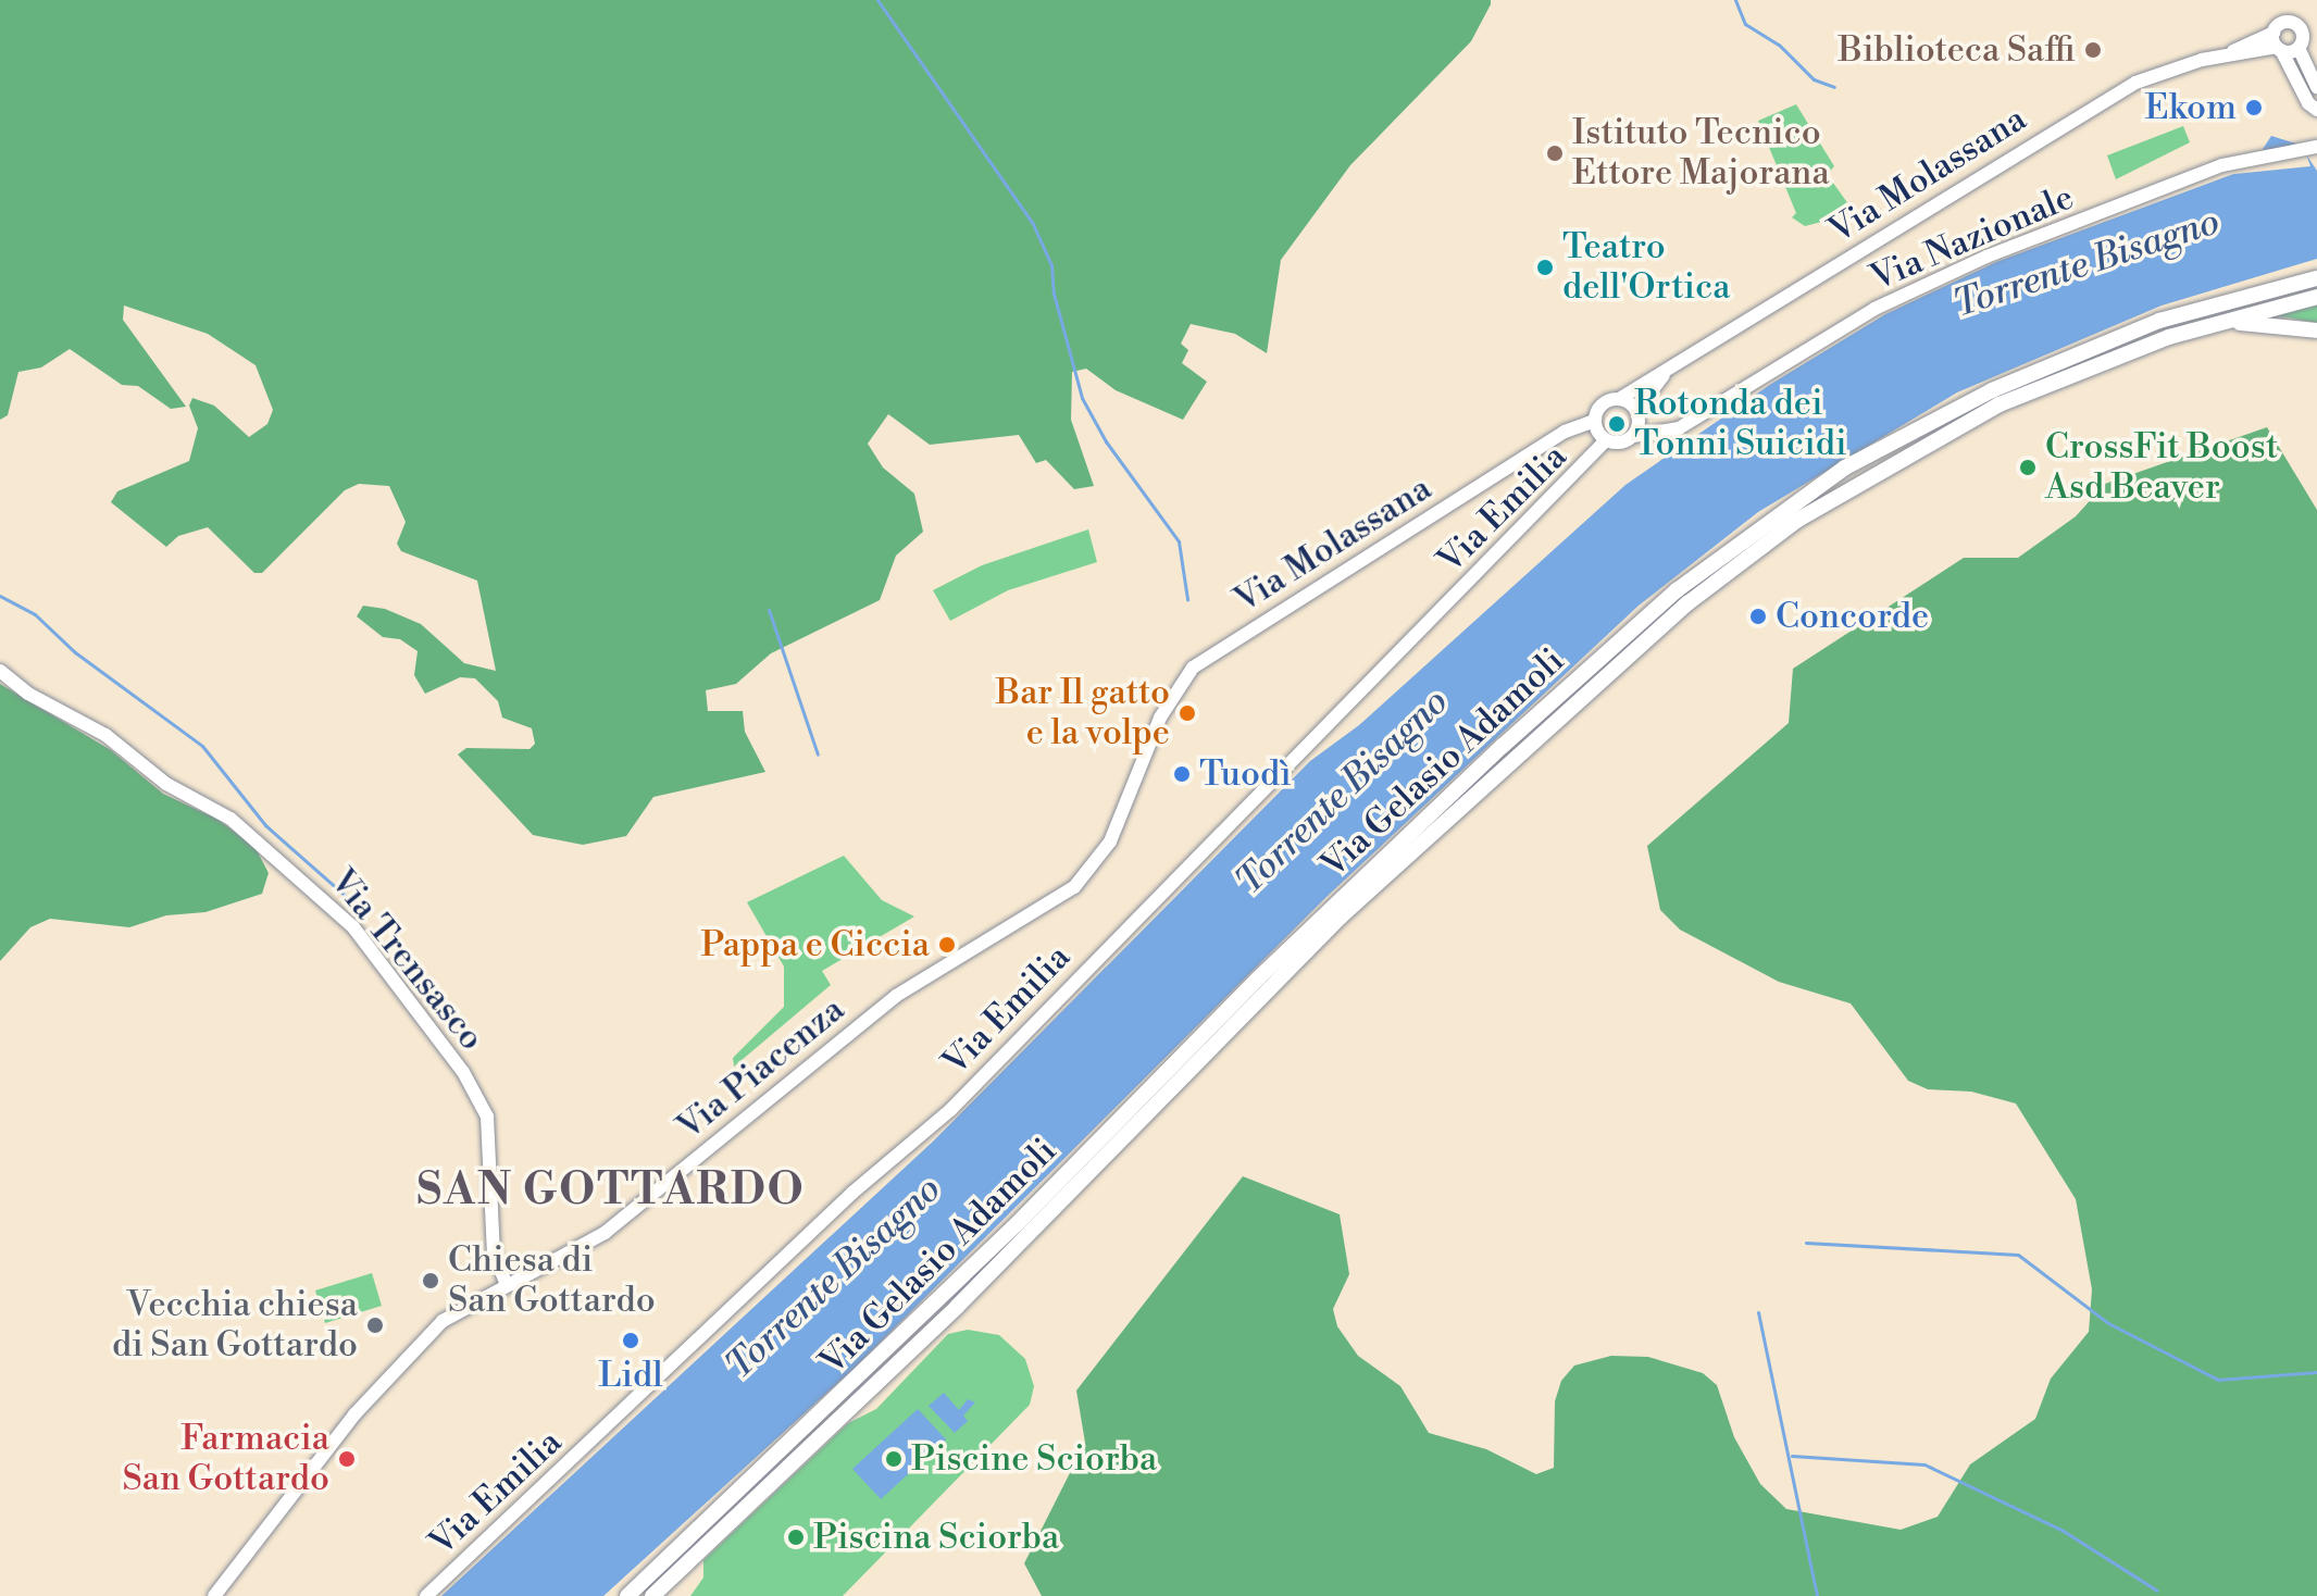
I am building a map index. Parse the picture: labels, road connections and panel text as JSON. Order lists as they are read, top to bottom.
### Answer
{
  "streets": {
    "main road": [
      "Via Molassana",
      "Via Nazionale",
      "Via Emilia",
      "Via Gelasio Adamoli",
      "Via Trensasco",
      "Via Piacenza"
    ]
  },
  "crossings": [
    ["Via Molassana", "Via Nazionale"],
    ["Via Molassana", "Via Emilia"],
    ["Via Molassana", "Via Piacenza"],
    ["Via Nazionale", "Via Emilia"],
    ["Via Trensasco", "Via Piacenza"]
  ],
  "districts": ["SAN GOTTARDO"],
  "water": ["Torrente Bisagno"],
  "places": [
    "Biblioteca Saffi",
    "Ekom",
    "Istituto Tecnico Ettore Majorana",
    "Teatro dell'Ortica",
    "Rotonda dei Tonni Suicidi",
    "CrossFit Boost Asd Beaver",
    "Concorde",
    "Bar Il gatto e la volpe",
    "Tuodì",
    "Pappa e Ciccia",
    "Chiesa di San Gottardo",
    "Vecchia chiesa di San Gottardo",
    "Lidl",
    "Farmacia San Gottardo",
    "Piscine Sciorba",
    "Piscina Sciorba"
  ]
}
